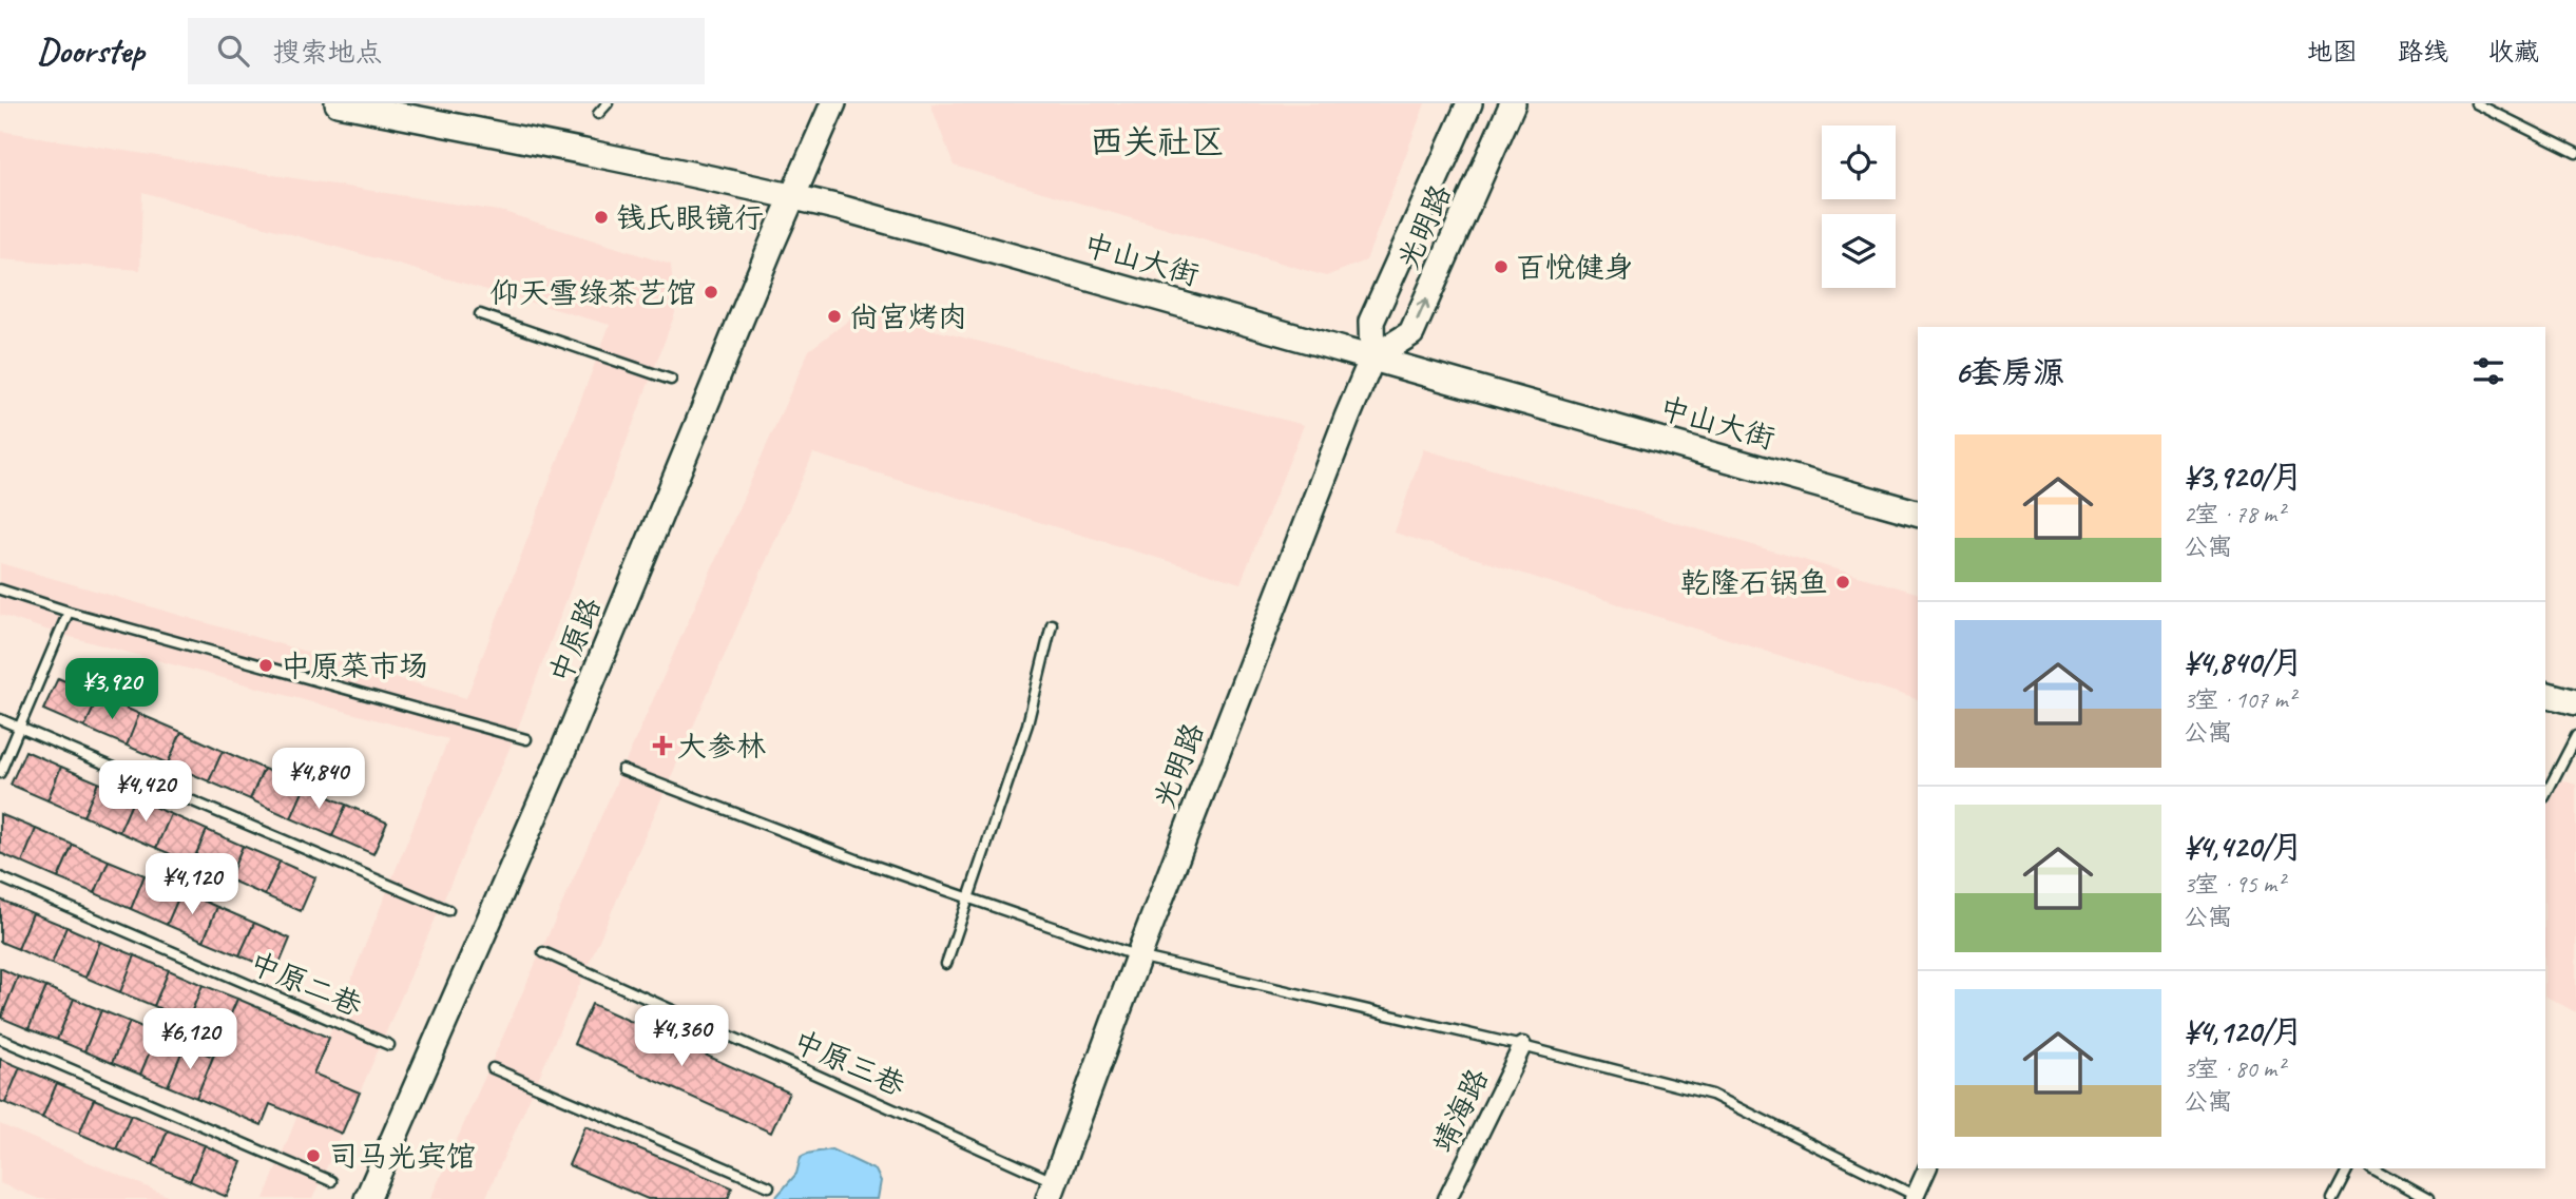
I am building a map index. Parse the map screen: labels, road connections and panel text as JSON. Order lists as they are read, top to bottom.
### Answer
{
  "streets": {
    "main road": ["光明路", "中山大街", "中原路"],
    "street": ["靖海路"],
    "lane": ["中原二巷", "中原三巷"]
  },
  "crossings": [
    ["光明路", "中山大街"],
    ["光明路", "中原三巷"],
    ["中山大街", "中原路"]
  ],
  "districts": ["西关社区"],
  "places": {
    "other": [
      "钱氏眼镜行",
      "百悦健身",
      "仰天雪绿茶艺馆",
      "尚宫烤肉",
      "乾隆石锅鱼",
      "中原菜市场",
      "司马光宾馆"
    ],
    "health": ["大参林"]
  },
  "page": {
    "header": "Doorstep",
    "search": "搜索地点",
    "nav": ["地图", "路线", "收藏"],
    "heading": "6套房源",
    "list": [
      {
        "name": "¥3,920/月",
        "note": "2室 · 78 m² · 公寓"
      },
      {
        "name": "¥4,840/月",
        "note": "3室 · 107 m² · 公寓"
      },
      {
        "name": "¥4,420/月",
        "note": "3室 · 95 m² · 公寓"
      },
      {
        "name": "¥4,120/月",
        "note": "3室 · 80 m² · 公寓"
      }
    ],
    "price": [
      "¥3,920",
      "¥4,840",
      "¥4,420",
      "¥4,120",
      "¥4,360",
      "¥6,120"
    ]
  }
}
